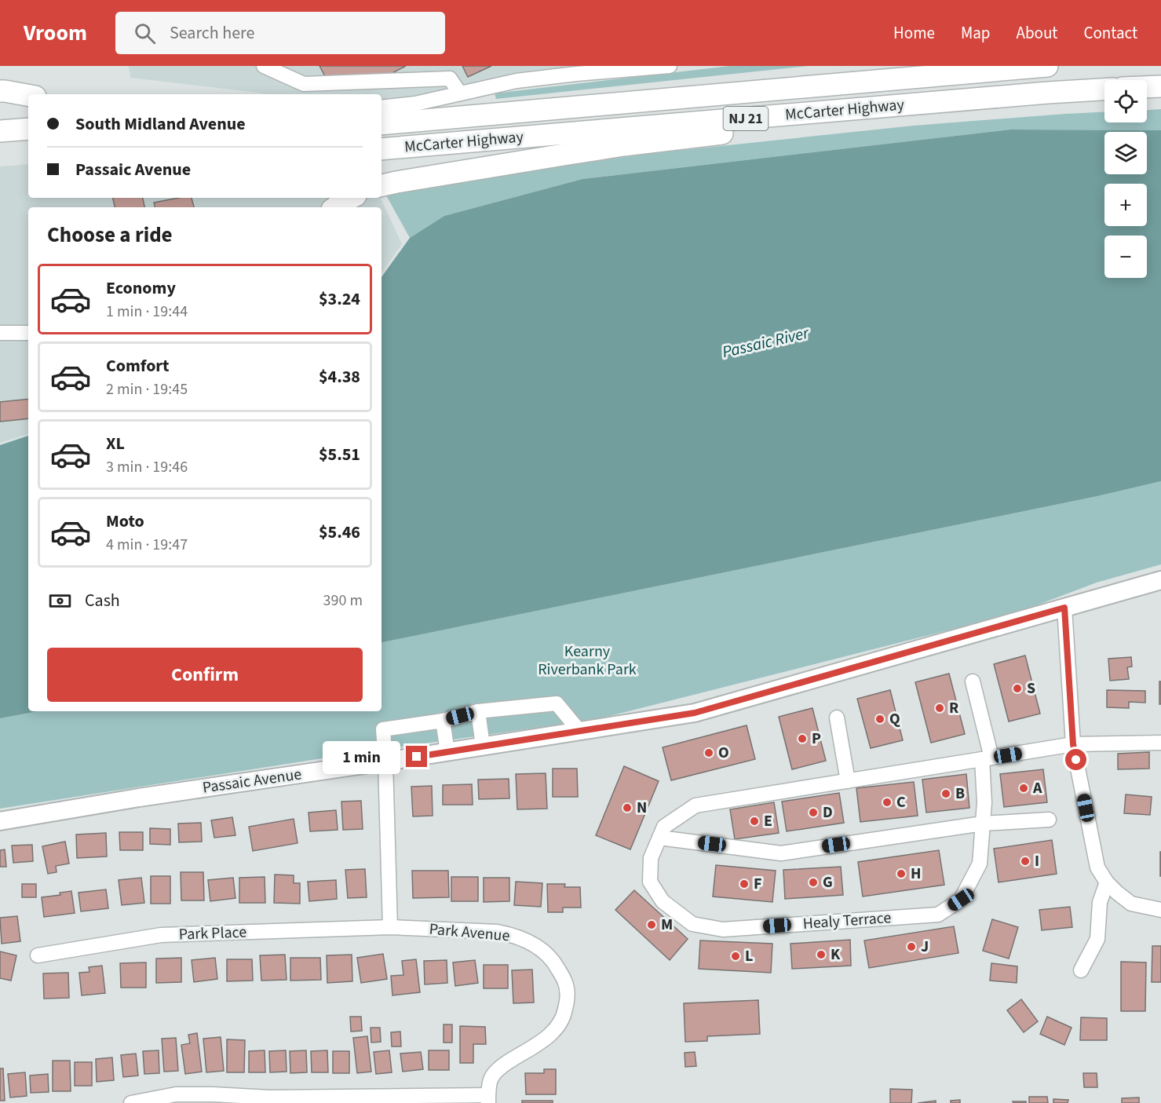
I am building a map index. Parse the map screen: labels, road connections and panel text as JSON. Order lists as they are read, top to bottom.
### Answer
{
  "streets": {
    "highway": ["McCarter Highway", "NJ 21"],
    "main road": ["Passaic Avenue"],
    "street": ["Healy Terrace", "Park Avenue", "Park Place"]
  },
  "crossings": [
    ["Park Avenue", "Park Place"]
  ],
  "water": ["Passaic River"],
  "parks": ["Kearny Riverbank Park"],
  "places": [
    "S",
    "R",
    "Q",
    "P",
    "O",
    "A",
    "B",
    "C",
    "N",
    "D",
    "E",
    "I",
    "H",
    "G",
    "F",
    "M",
    "J",
    "K",
    "L"
  ],
  "page": {
    "header": "Vroom",
    "search": "Search here",
    "nav": [
      "Home",
      "Map",
      "About",
      "Contact"
    ],
    "map_buttons": ["+", "−"],
    "banner": ["South Midland Avenue", "Passaic Avenue"],
    "heading": "Choose a ride",
    "list": [
      {
        "name": "Economy",
        "note": "1 min · 19:44",
        "value": "$3.24"
      },
      {
        "name": "Comfort",
        "note": "2 min · 19:45",
        "value": "$4.38"
      },
      {
        "name": "XL",
        "note": "3 min · 19:46",
        "value": "$5.51"
      },
      {
        "name": "Moto",
        "note": "4 min · 19:47",
        "value": "$5.46"
      }
    ],
    "pay": ["Cash", "390 m"],
    "buttons": "Confirm",
    "bubble": "1 min"
  }
}
